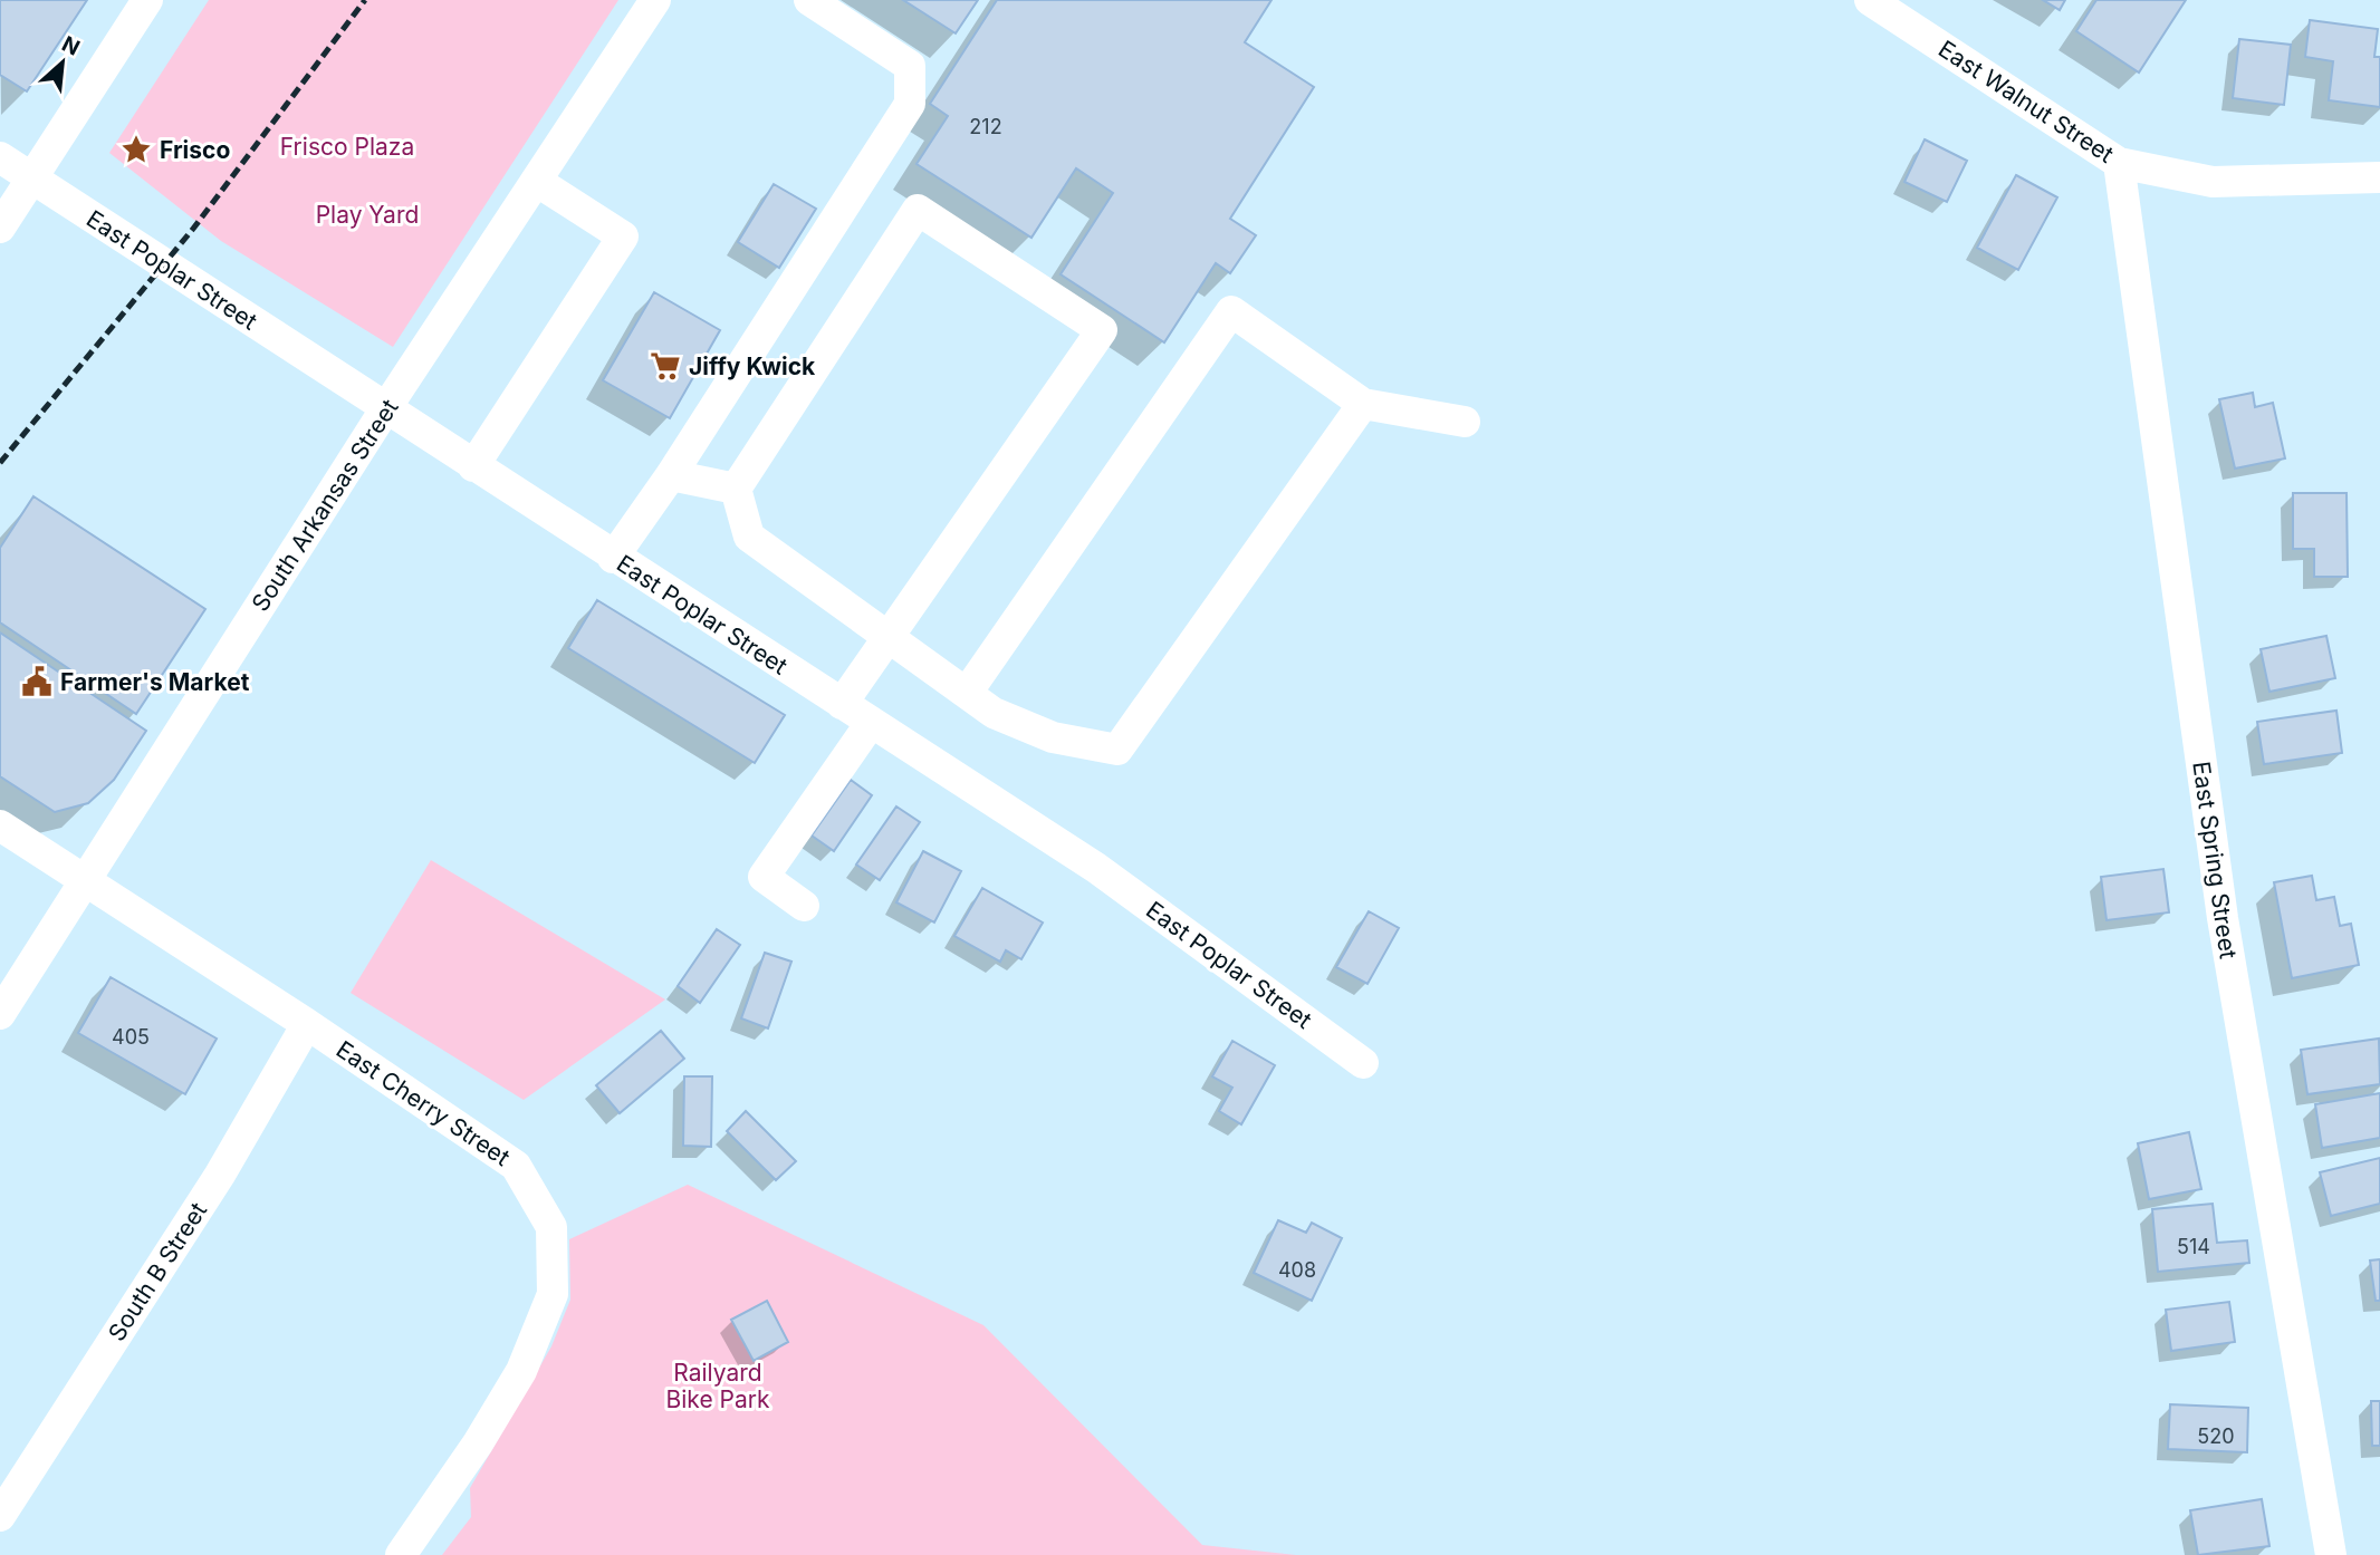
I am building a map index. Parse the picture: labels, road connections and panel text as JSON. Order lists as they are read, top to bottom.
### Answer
{
  "streets": {
    "street": [
      "East Walnut Street",
      "East Poplar Street",
      "South Arkansas Street",
      "East Spring Street",
      "East Cherry Street",
      "South B Street"
    ]
  },
  "crossings": [
    ["East Walnut Street", "East Spring Street"],
    ["East Poplar Street", "South Arkansas Street"],
    ["South Arkansas Street", "East Cherry Street"],
    ["East Cherry Street", "South B Street"]
  ],
  "parks": ["Frisco Plaza", "Play Yard", "Railyard Bike Park"],
  "places": {
    "place": ["Frisco"],
    "supermarket": ["Jiffy Kwick"],
    "public building": ["Farmer's Market"]
  },
  "house_numbers": [
    "212",
    "405",
    "514",
    "408",
    "520"
  ],
  "north": "top right"
}
